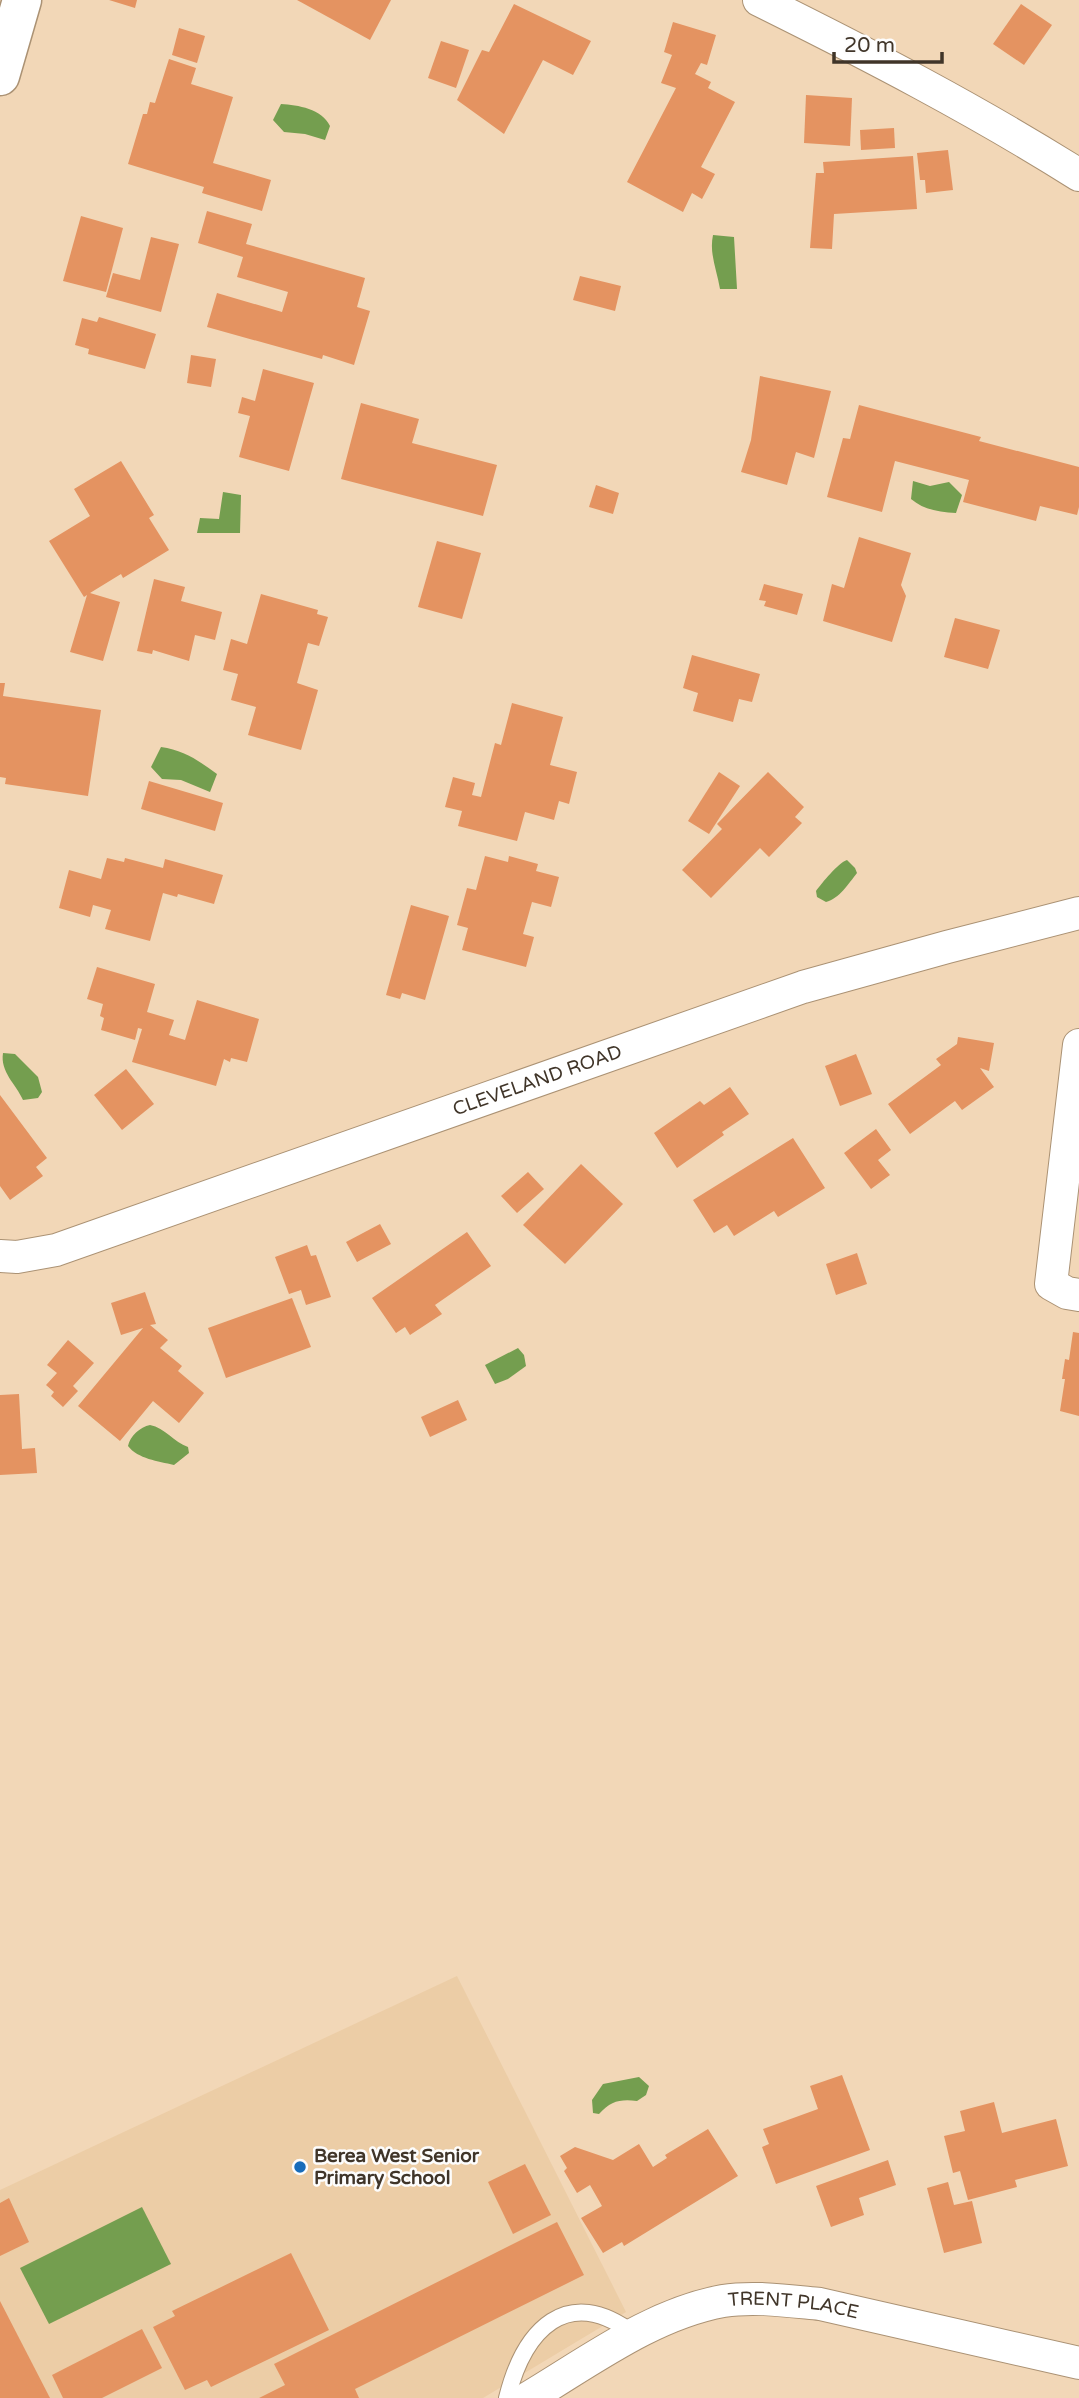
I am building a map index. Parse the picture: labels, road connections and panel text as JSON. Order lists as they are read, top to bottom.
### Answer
{
  "streets": {
    "street": ["CLEVELAND ROAD", "TRENT PLACE"]
  },
  "places": ["Berea West Senior Primary School"],
  "scale_bar": "20 m"
}
